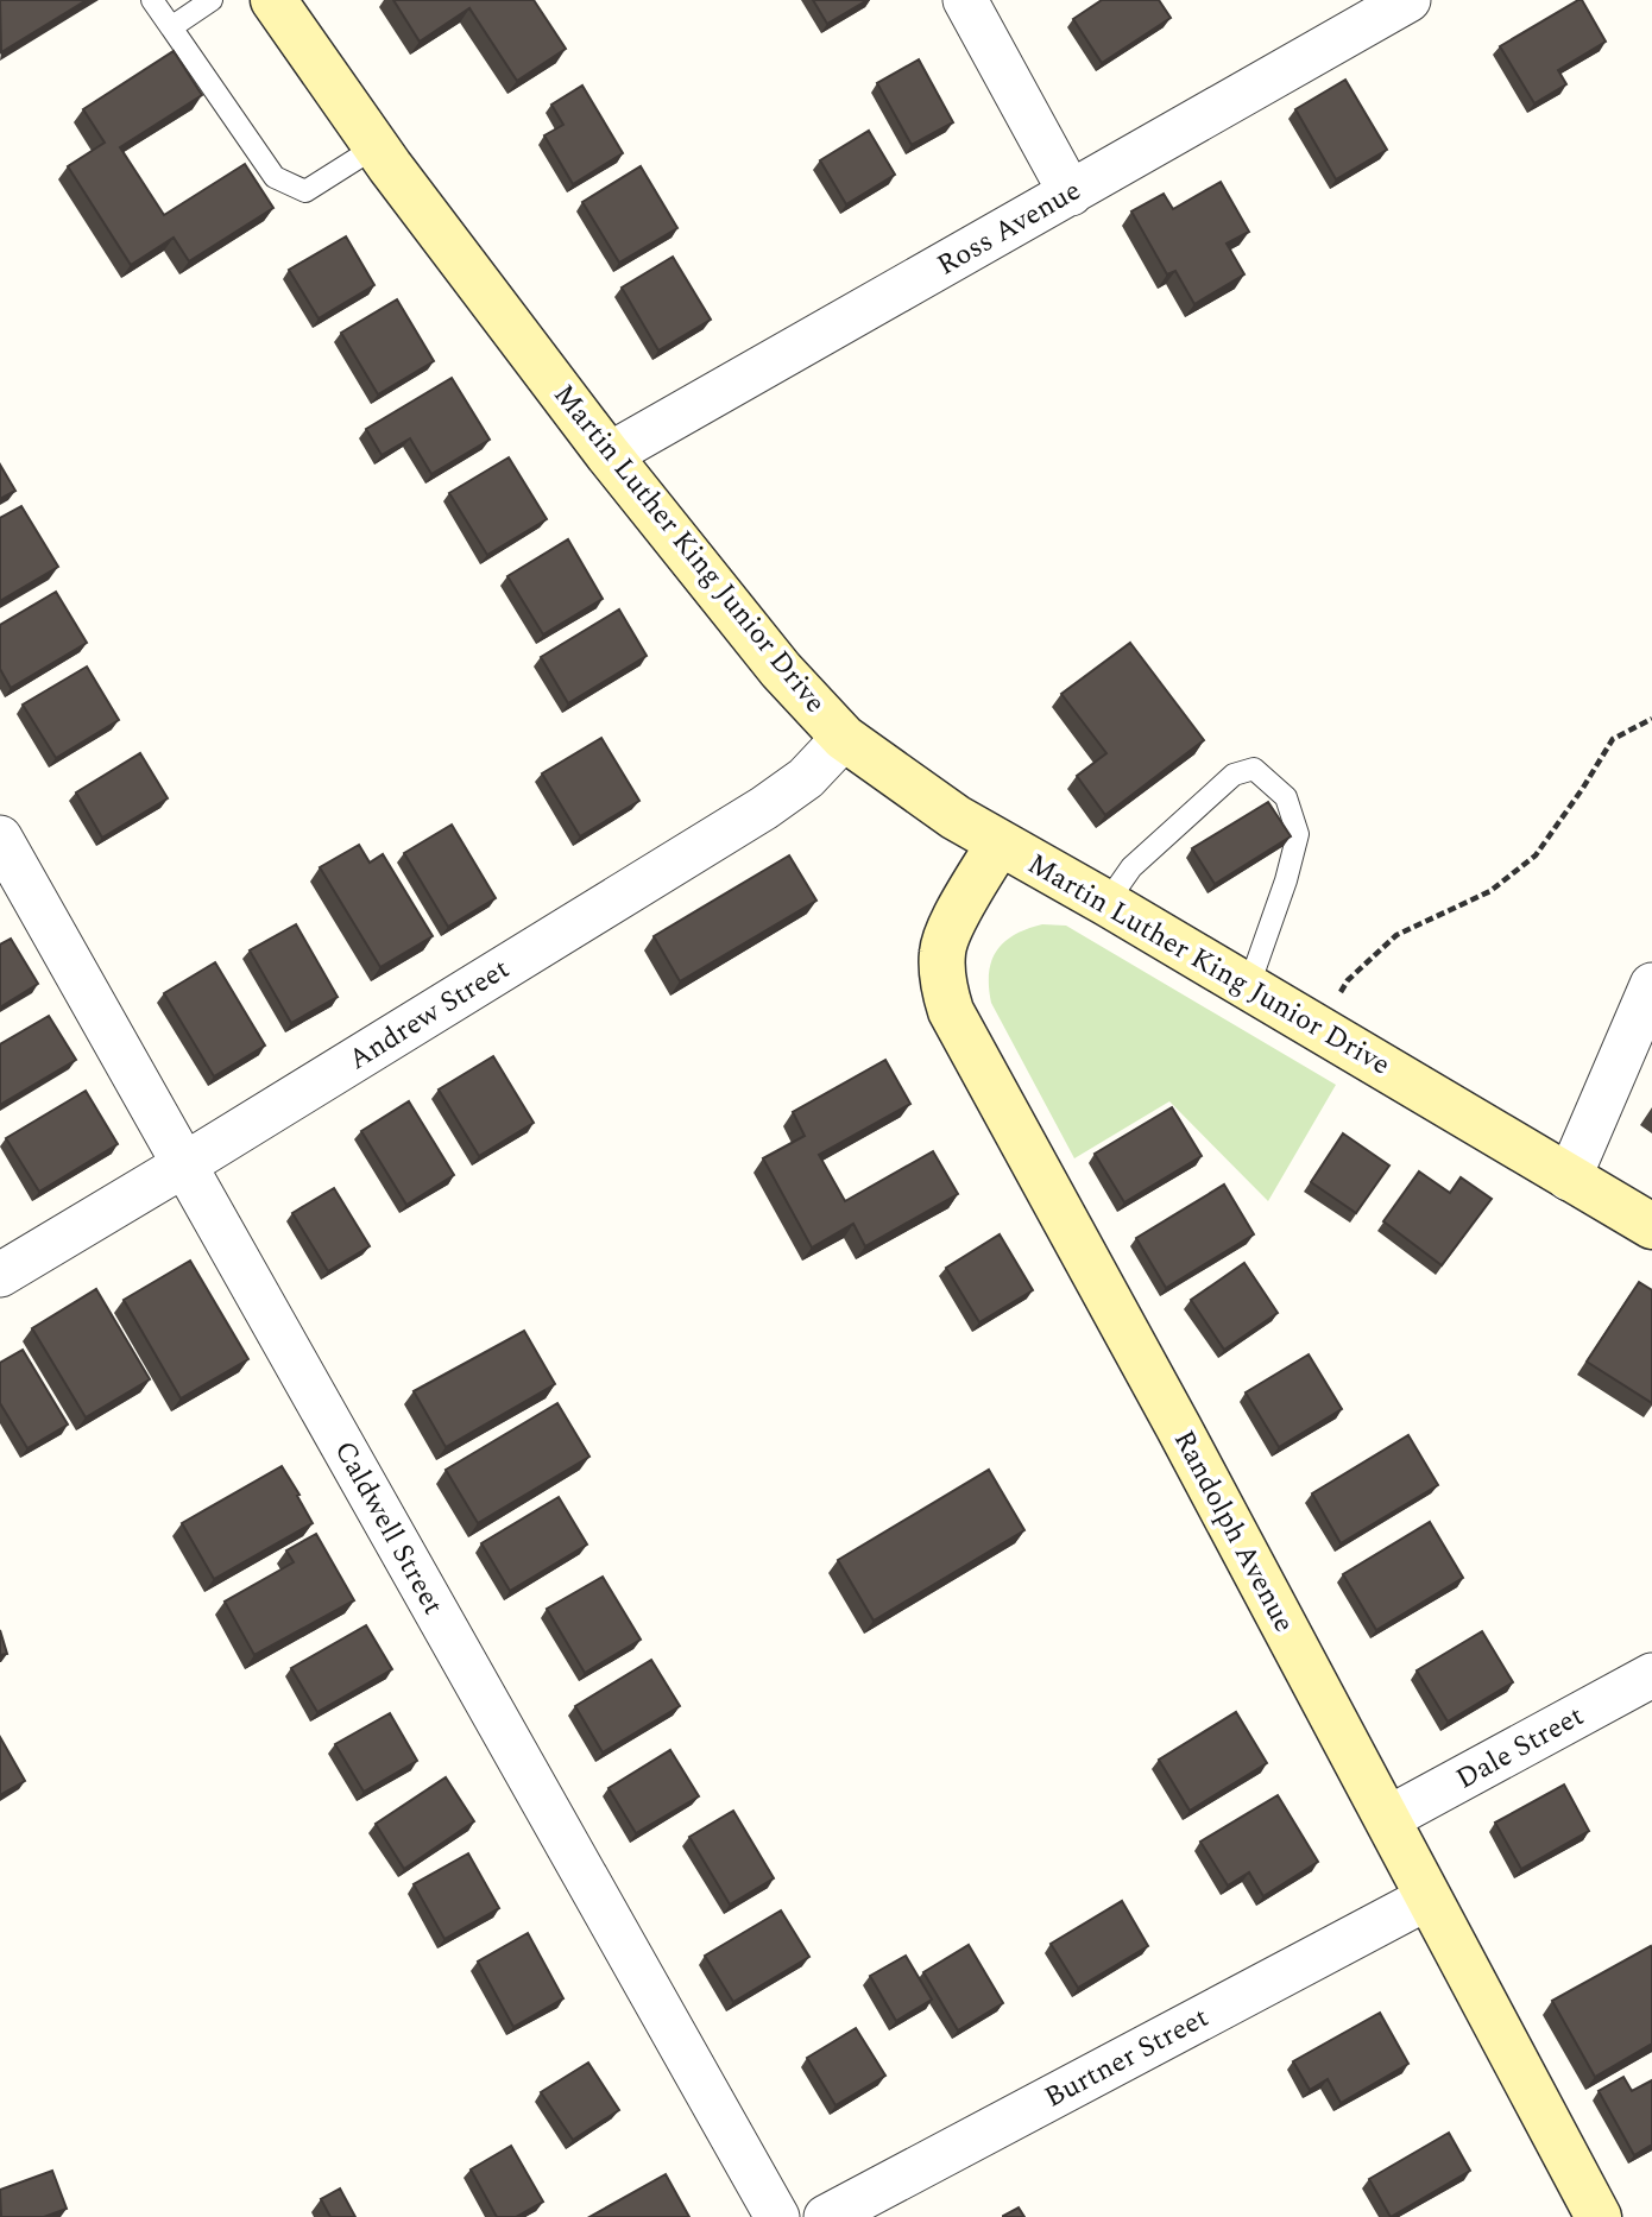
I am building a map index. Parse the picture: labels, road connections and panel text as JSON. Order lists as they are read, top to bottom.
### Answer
{
  "streets": {
    "main road": ["Martin Luther King Junior Drive", "Randolph Avenue"],
    "street": [
      "Ross Avenue",
      "Andrew Street",
      "Caldwell Street",
      "Dale Street",
      "Burtner Street"
    ]
  },
  "crossings": [
    ["Ross Avenue", "Martin Luther King Junior Drive"],
    ["Martin Luther King Junior Drive", "Andrew Street"],
    ["Martin Luther King Junior Drive", "Randolph Avenue"],
    ["Andrew Street", "Caldwell Street"],
    ["Randolph Avenue", "Dale Street"],
    ["Randolph Avenue", "Burtner Street"]
  ]
}
